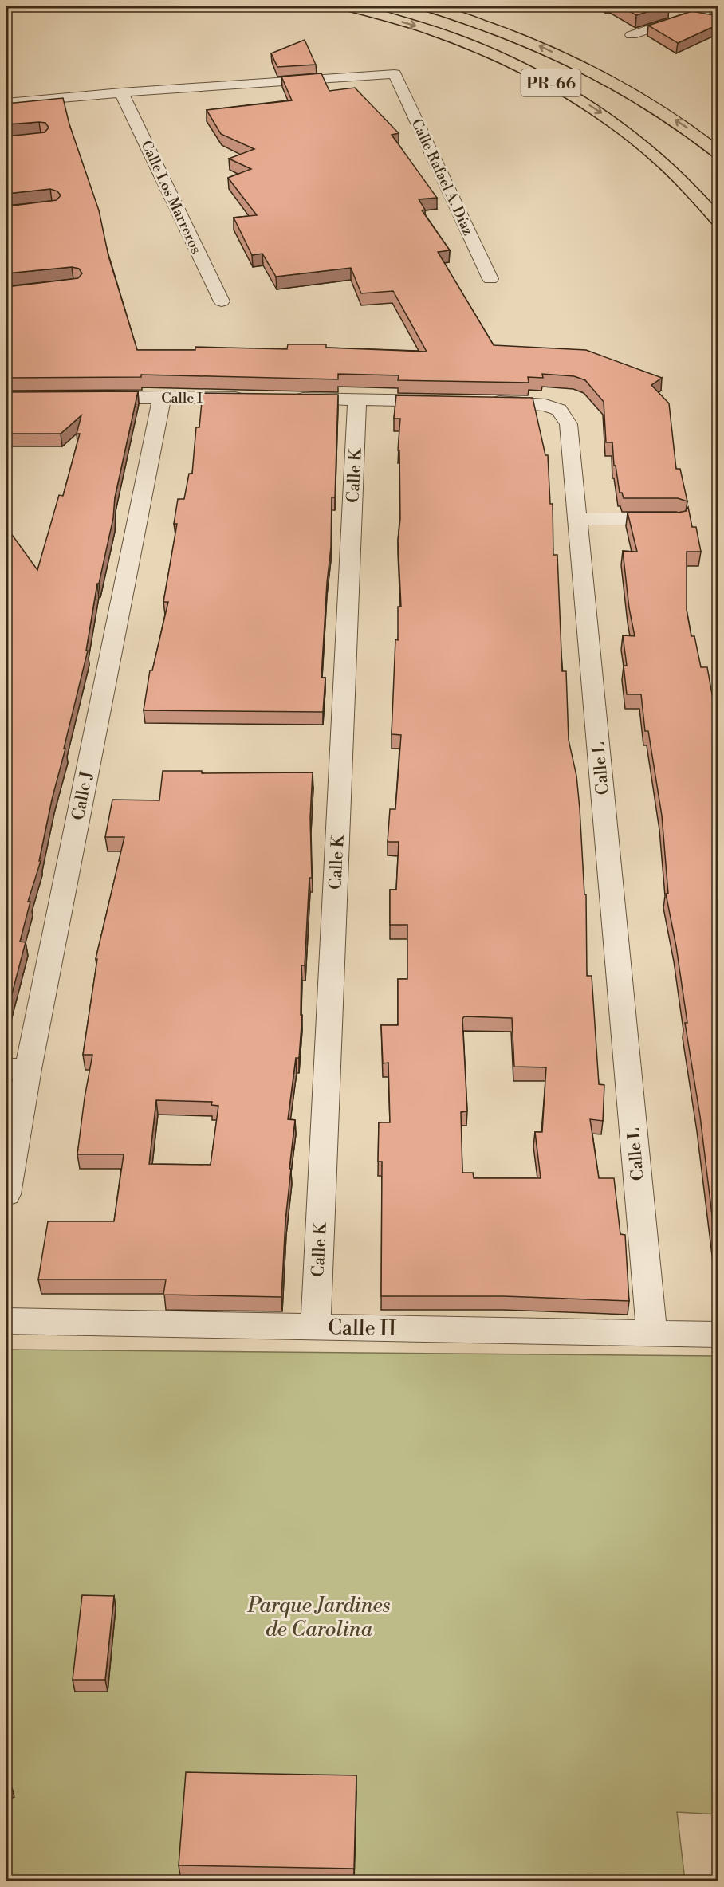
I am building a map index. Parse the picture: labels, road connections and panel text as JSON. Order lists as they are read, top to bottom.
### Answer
{
  "streets": {
    "highway": ["PR-66"],
    "street": [
      "Calle Rafael A. Díaz",
      "Calle Los Marreros",
      "Calle I",
      "Calle K",
      "Calle L",
      "Calle J",
      "Calle H"
    ]
  },
  "crossings": [
    ["Calle Rafael A. Díaz", "Calle Los Marreros"],
    ["Calle I", "Calle J"],
    ["Calle K", "Calle H"],
    ["Calle L", "Calle H"]
  ],
  "parks": ["Parque Jardines de Carolina"]
}
